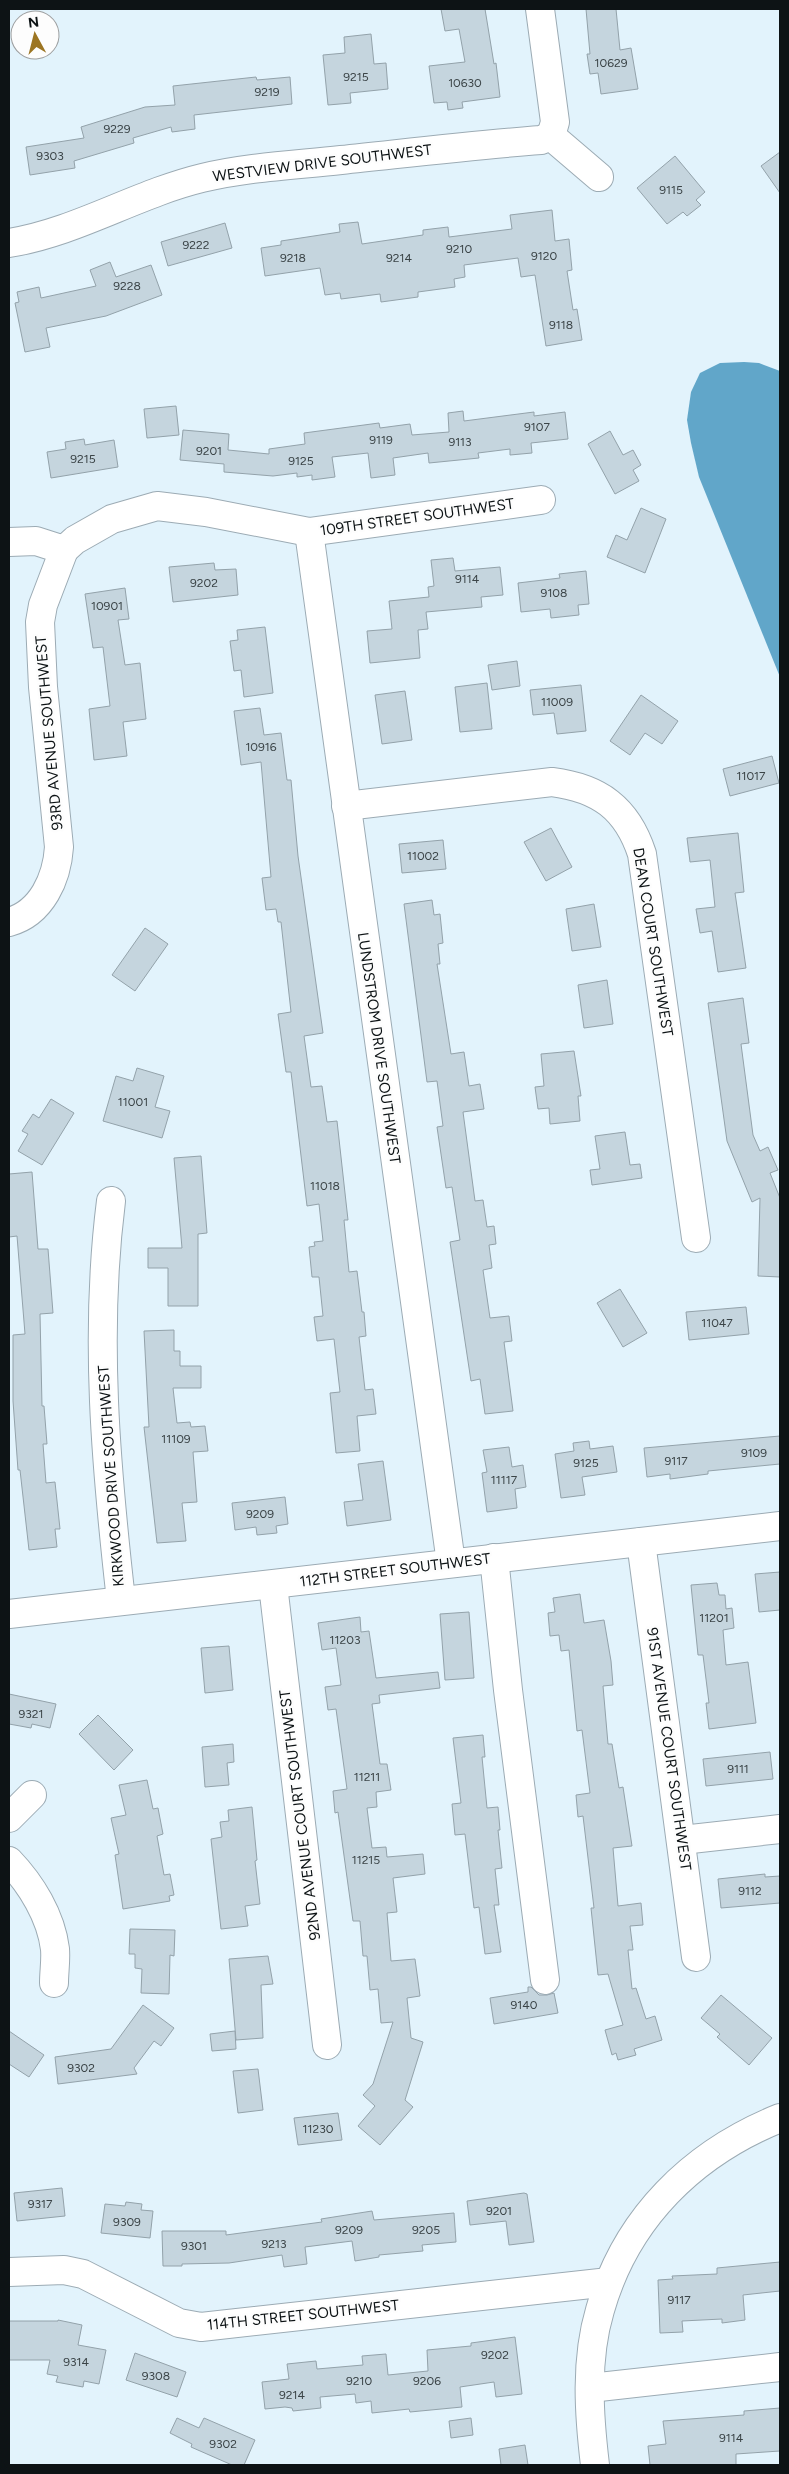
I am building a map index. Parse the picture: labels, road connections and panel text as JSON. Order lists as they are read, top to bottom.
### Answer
{
  "streets": {
    "street": [
      "WESTVIEW DRIVE SOUTHWEST",
      "109TH STREET SOUTHWEST",
      "93RD AVENUE SOUTHWEST",
      "DEAN COURT SOUTHWEST",
      "LUNDSTROM DRIVE SOUTHWEST",
      "KIRKWOOD DRIVE SOUTHWEST",
      "112TH STREET SOUTHWEST",
      "91ST AVENUE COURT SOUTHWEST",
      "92ND AVENUE COURT SOUTHWEST",
      "114TH STREET SOUTHWEST"
    ]
  },
  "crossings": [
    ["109TH STREET SOUTHWEST", "93RD AVENUE SOUTHWEST"],
    ["109TH STREET SOUTHWEST", "LUNDSTROM DRIVE SOUTHWEST"],
    ["DEAN COURT SOUTHWEST", "LUNDSTROM DRIVE SOUTHWEST"],
    ["LUNDSTROM DRIVE SOUTHWEST", "112TH STREET SOUTHWEST"],
    ["KIRKWOOD DRIVE SOUTHWEST", "112TH STREET SOUTHWEST"],
    ["112TH STREET SOUTHWEST", "91ST AVENUE COURT SOUTHWEST"],
    ["112TH STREET SOUTHWEST", "92ND AVENUE COURT SOUTHWEST"]
  ],
  "house_numbers": [
    "10629",
    "9215",
    "10630",
    "9219",
    "9229",
    "9303",
    "9115",
    "9222",
    "9210",
    "9120",
    "9218",
    "9214",
    "9228",
    "9118",
    "9107",
    "9119",
    "9113",
    "9201",
    "9215",
    "9125",
    "9114",
    "9202",
    "9108",
    "10901",
    "11009",
    "10916",
    "11017",
    "11002",
    "11001",
    "11018",
    "11047",
    "11109",
    "9109",
    "9117",
    "9125",
    "11117",
    "9209",
    "11201",
    "11203",
    "9321",
    "9111",
    "11211",
    "11215",
    "9112",
    "9140",
    "9302",
    "11230",
    "9317",
    "9201",
    "9309",
    "9209",
    "9205",
    "9213",
    "9301",
    "9117",
    "9202",
    "9314",
    "9308",
    "9210",
    "9206",
    "9214",
    "9114",
    "9302"
  ],
  "north": "top"
}
